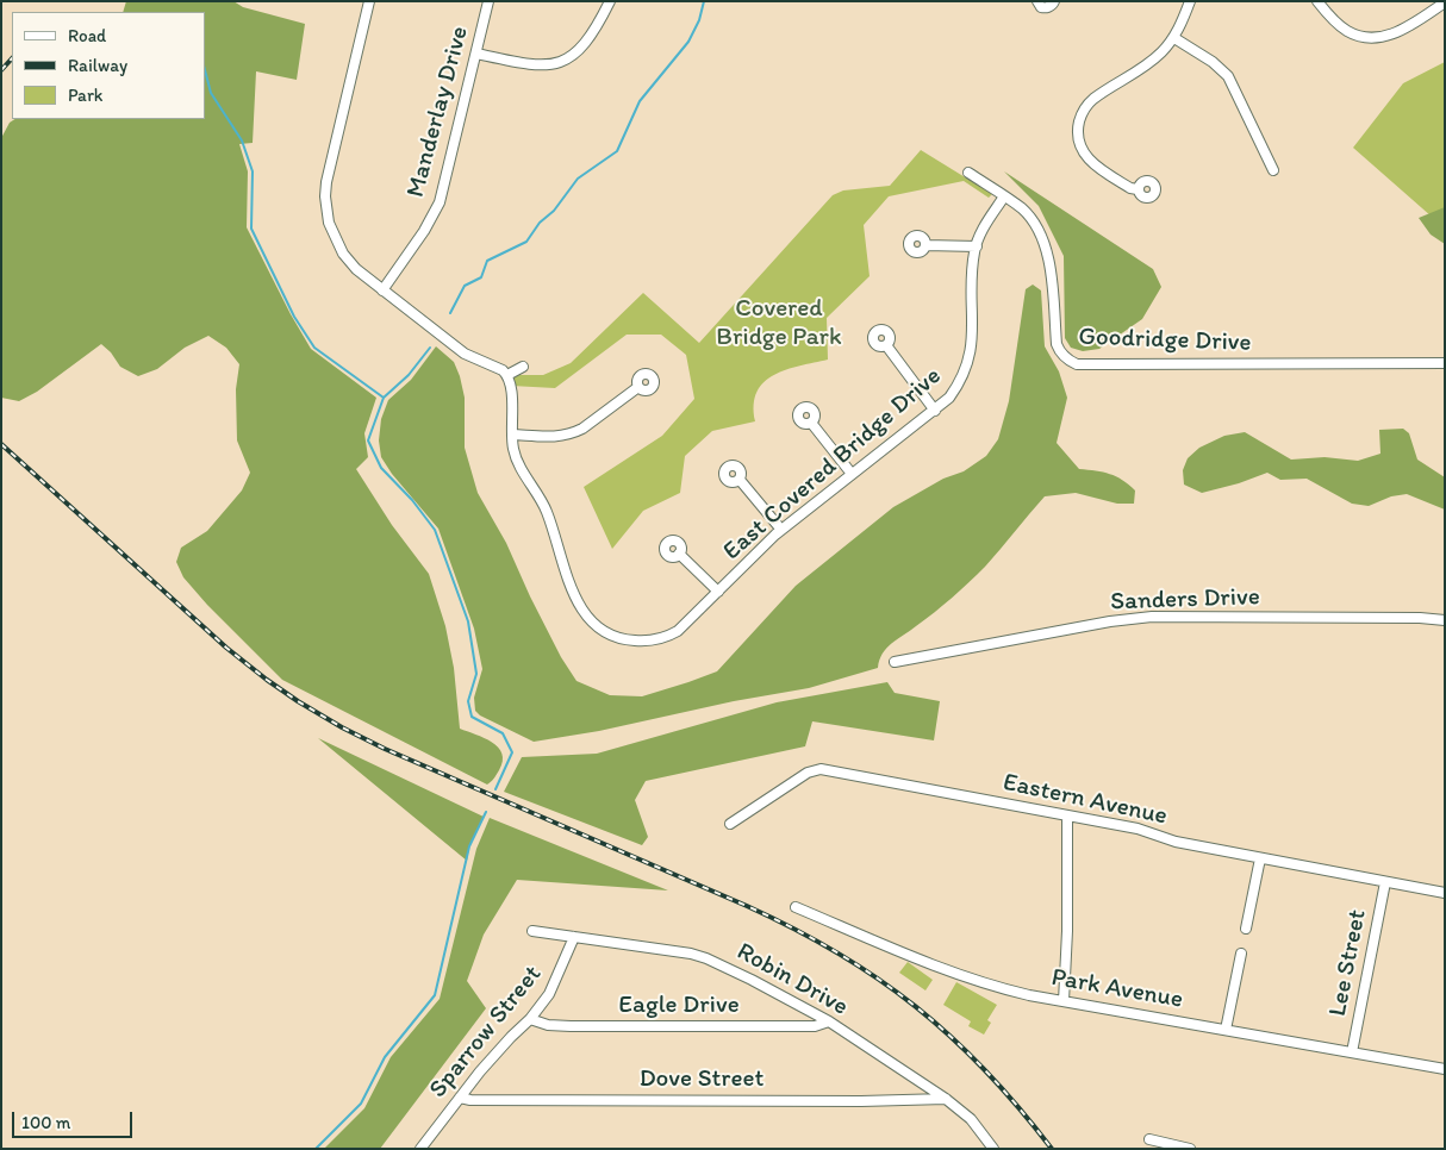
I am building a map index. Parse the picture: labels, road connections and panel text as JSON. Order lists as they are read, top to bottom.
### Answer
{
  "streets": {
    "street": [
      "Manderlay Drive",
      "Goodridge Drive",
      "East Covered Bridge Drive",
      "Sanders Drive",
      "Eastern Avenue",
      "Lee Street",
      "Robin Drive",
      "Park Avenue",
      "Eagle Drive",
      "Sparrow Street",
      "Dove Street"
    ]
  },
  "crossings": [
    ["Goodridge Drive", "East Covered Bridge Drive"],
    ["Eastern Avenue", "Lee Street"],
    ["Lee Street", "Park Avenue"],
    ["Robin Drive", "Eagle Drive"],
    ["Robin Drive", "Sparrow Street"],
    ["Robin Drive", "Dove Street"],
    ["Eagle Drive", "Sparrow Street"],
    ["Sparrow Street", "Dove Street"]
  ],
  "parks": ["Covered Bridge Park"],
  "legend": ["Road", "Railway", "Park"],
  "scale_bar": "100 m"
}
